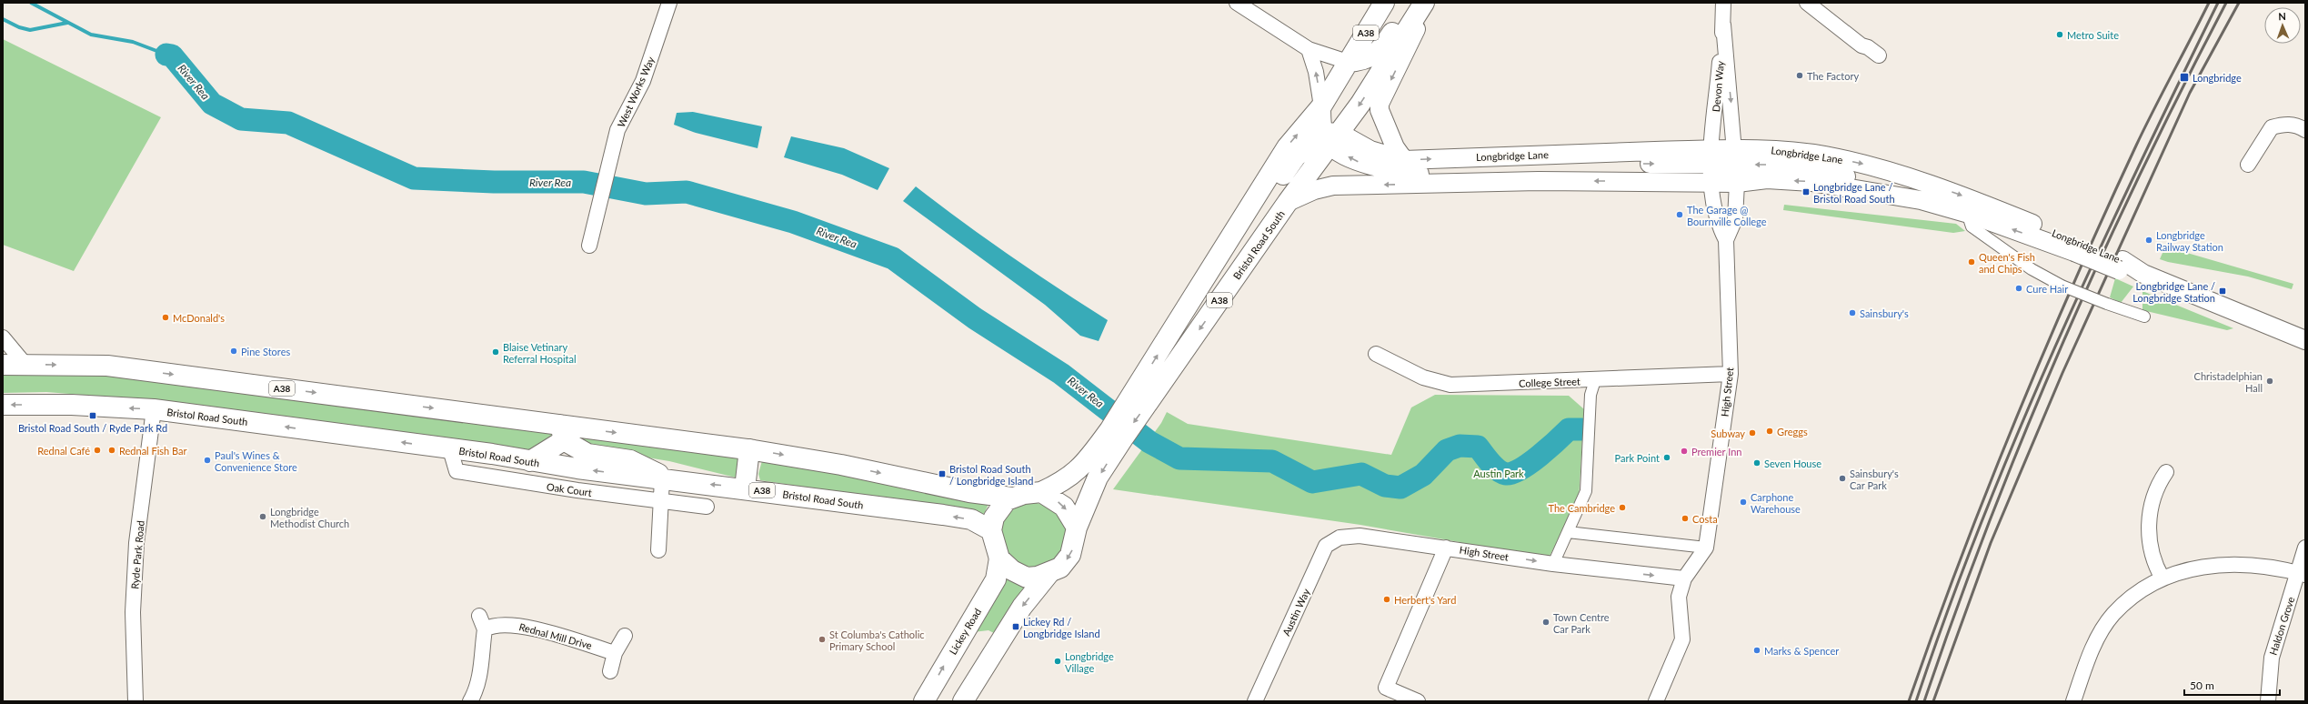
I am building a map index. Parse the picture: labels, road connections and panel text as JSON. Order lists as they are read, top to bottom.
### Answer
{
  "streets": {
    "main road": ["A38", "Bristol Road South", "Lickey Road"],
    "street": [
      "Devon Way",
      "West Works Way",
      "Longbridge Lane",
      "College Street",
      "High Street",
      "Oak Court",
      "Ryde Park Road",
      "Austin Way",
      "Haldon Grove",
      "Rednal Mill Drive"
    ]
  },
  "crossings": [
    ["A38", "Bristol Road South"],
    ["A38", "Lickey Road"],
    ["Devon Way", "Longbridge Lane"],
    ["Devon Way", "High Street"],
    ["Longbridge Lane", "Bristol Road South"],
    ["Longbridge Lane", "High Street"],
    ["Bristol Road South", "Oak Court"],
    ["Bristol Road South", "Ryde Park Road"],
    ["Bristol Road South", "Lickey Road"],
    ["College Street", "High Street"],
    ["High Street", "Austin Way"]
  ],
  "water": ["River Rea"],
  "parks": ["Austin Park"],
  "places": {
    "other": [
      "Metro Suite",
      "The Factory",
      "The Garage @ Bournville College",
      "Longbridge Railway Station",
      "Queen's Fish and Chips",
      "Cure Hair",
      "Sainsbury's",
      "McDonald's",
      "Pine Stores",
      "Blaise Vetinary Referral Hospital",
      "Christadelphian Hall",
      "Greggs",
      "Subway",
      "Rednal Café",
      "Rednal Fish Bar",
      "Premier Inn",
      "Park Point",
      "Paul's Wines & Convenience Store",
      "Seven House",
      "Sainsbury's Car Park",
      "Carphone Warehouse",
      "The Cambridge",
      "Longbridge Methodist Church",
      "Costa",
      "Herbert's Yard",
      "Town Centre Car Park",
      "St Columba's Catholic Primary School",
      "Marks & Spencer",
      "Longbridge Village"
    ],
    "transit": [
      "Longbridge",
      "Longbridge Lane / Bristol Road South",
      "Longbridge Lane / Longbridge Station",
      "Bristol Road South / Ryde Park Rd",
      "Bristol Road South / Longbridge Island",
      "Lickey Rd / Longbridge Island"
    ]
  },
  "scale_bar": "50 m",
  "north": "top"
}
